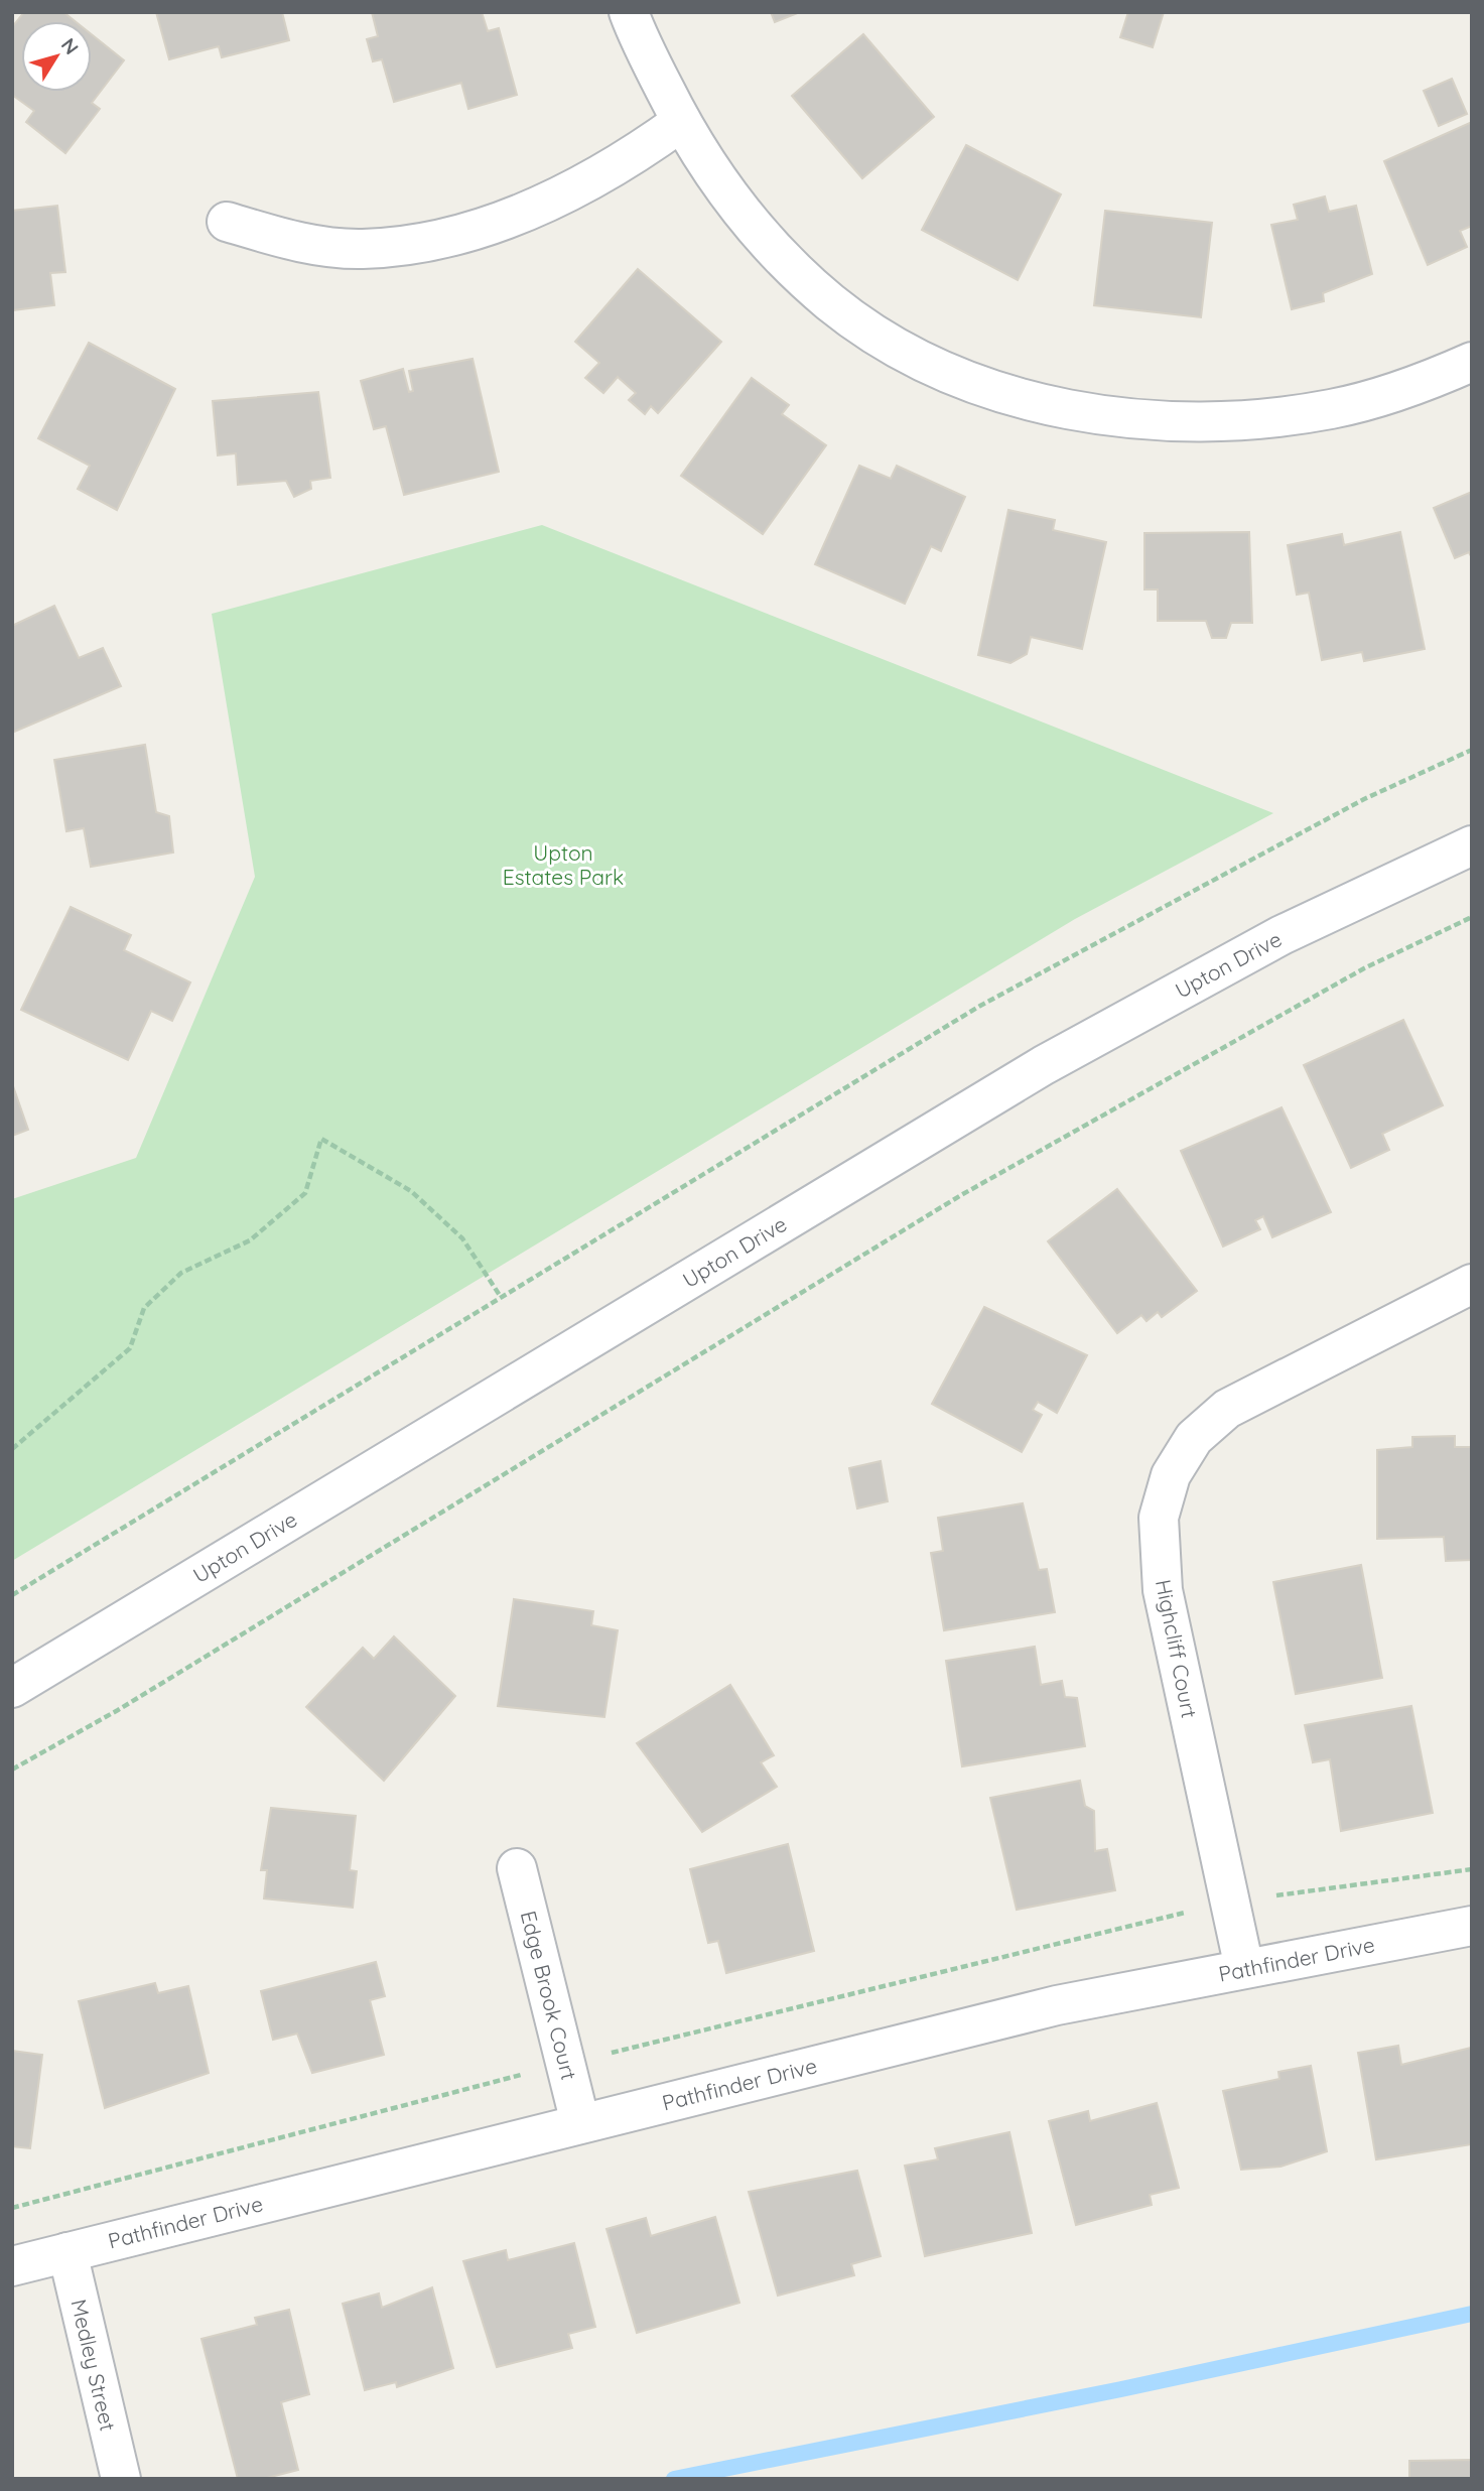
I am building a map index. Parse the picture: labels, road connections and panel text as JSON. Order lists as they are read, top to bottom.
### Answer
{
  "streets": {
    "street": [
      "Upton Drive",
      "Highcliff Court",
      "Pathfinder Drive",
      "Edge Brook Court",
      "Medley Street"
    ]
  },
  "crossings": [
    ["Highcliff Court", "Pathfinder Drive"],
    ["Pathfinder Drive", "Edge Brook Court"],
    ["Pathfinder Drive", "Medley Street"]
  ],
  "parks": ["Upton Estates Park"],
  "north": "top right"
}
